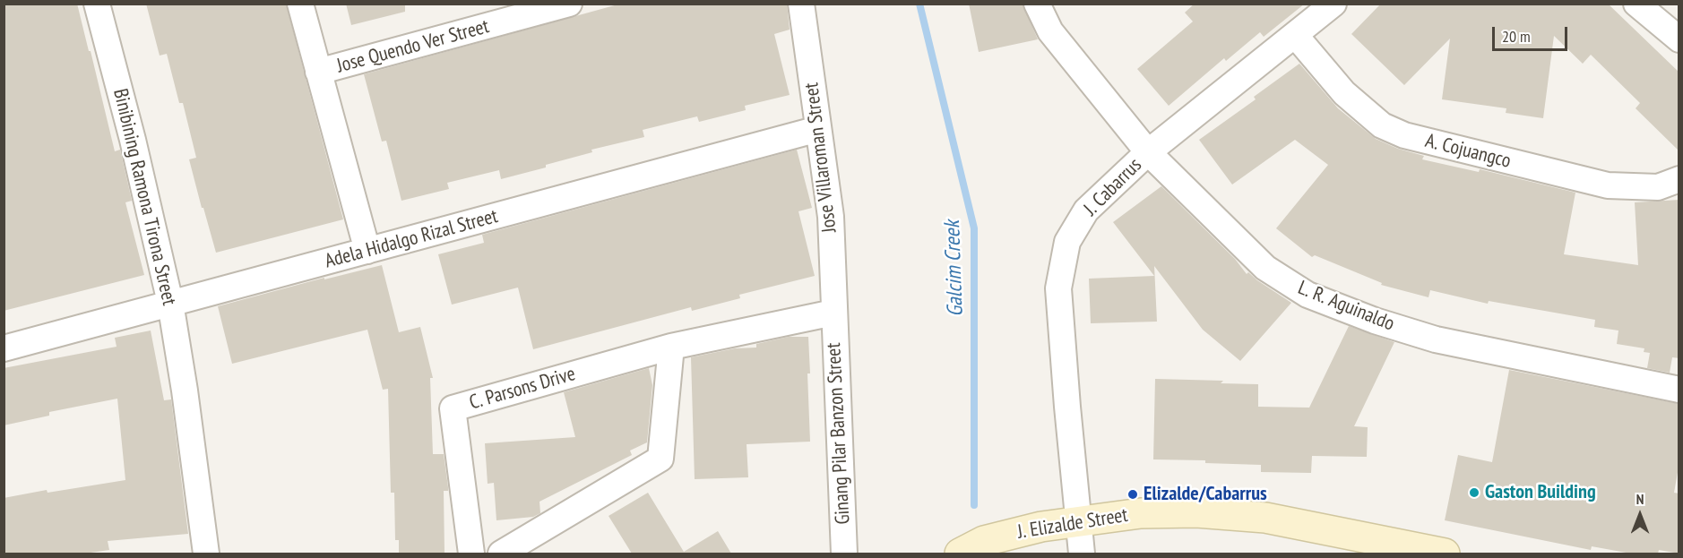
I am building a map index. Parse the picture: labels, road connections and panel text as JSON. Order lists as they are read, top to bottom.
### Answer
{
  "streets": {
    "street": [
      "Jose Quendo Ver Street",
      "A. Cojuangco",
      "Jose Villaroman Street",
      "J. Cabarrus",
      "Binibining Ramona Tirona Street",
      "Adela Hidalgo Rizal Street",
      "L. R. Aguinaldo",
      "C. Parsons Drive",
      "Ginang Pilar Banzon Street",
      "J. Elizalde Street"
    ]
  },
  "crossings": [
    ["A. Cojuangco", "J. Cabarrus"],
    ["Jose Villaroman Street", "Adela Hidalgo Rizal Street"],
    ["Jose Villaroman Street", "C. Parsons Drive"],
    ["Jose Villaroman Street", "Ginang Pilar Banzon Street"],
    ["J. Cabarrus", "L. R. Aguinaldo"],
    ["J. Cabarrus", "J. Elizalde Street"],
    ["Binibining Ramona Tirona Street", "Adela Hidalgo Rizal Street"],
    ["C. Parsons Drive", "Ginang Pilar Banzon Street"]
  ],
  "water": ["Galcim Creek"],
  "places": ["Gaston Building", "Elizalde/Cabarrus"],
  "scale_bar": "20 m",
  "north": "top"
}
